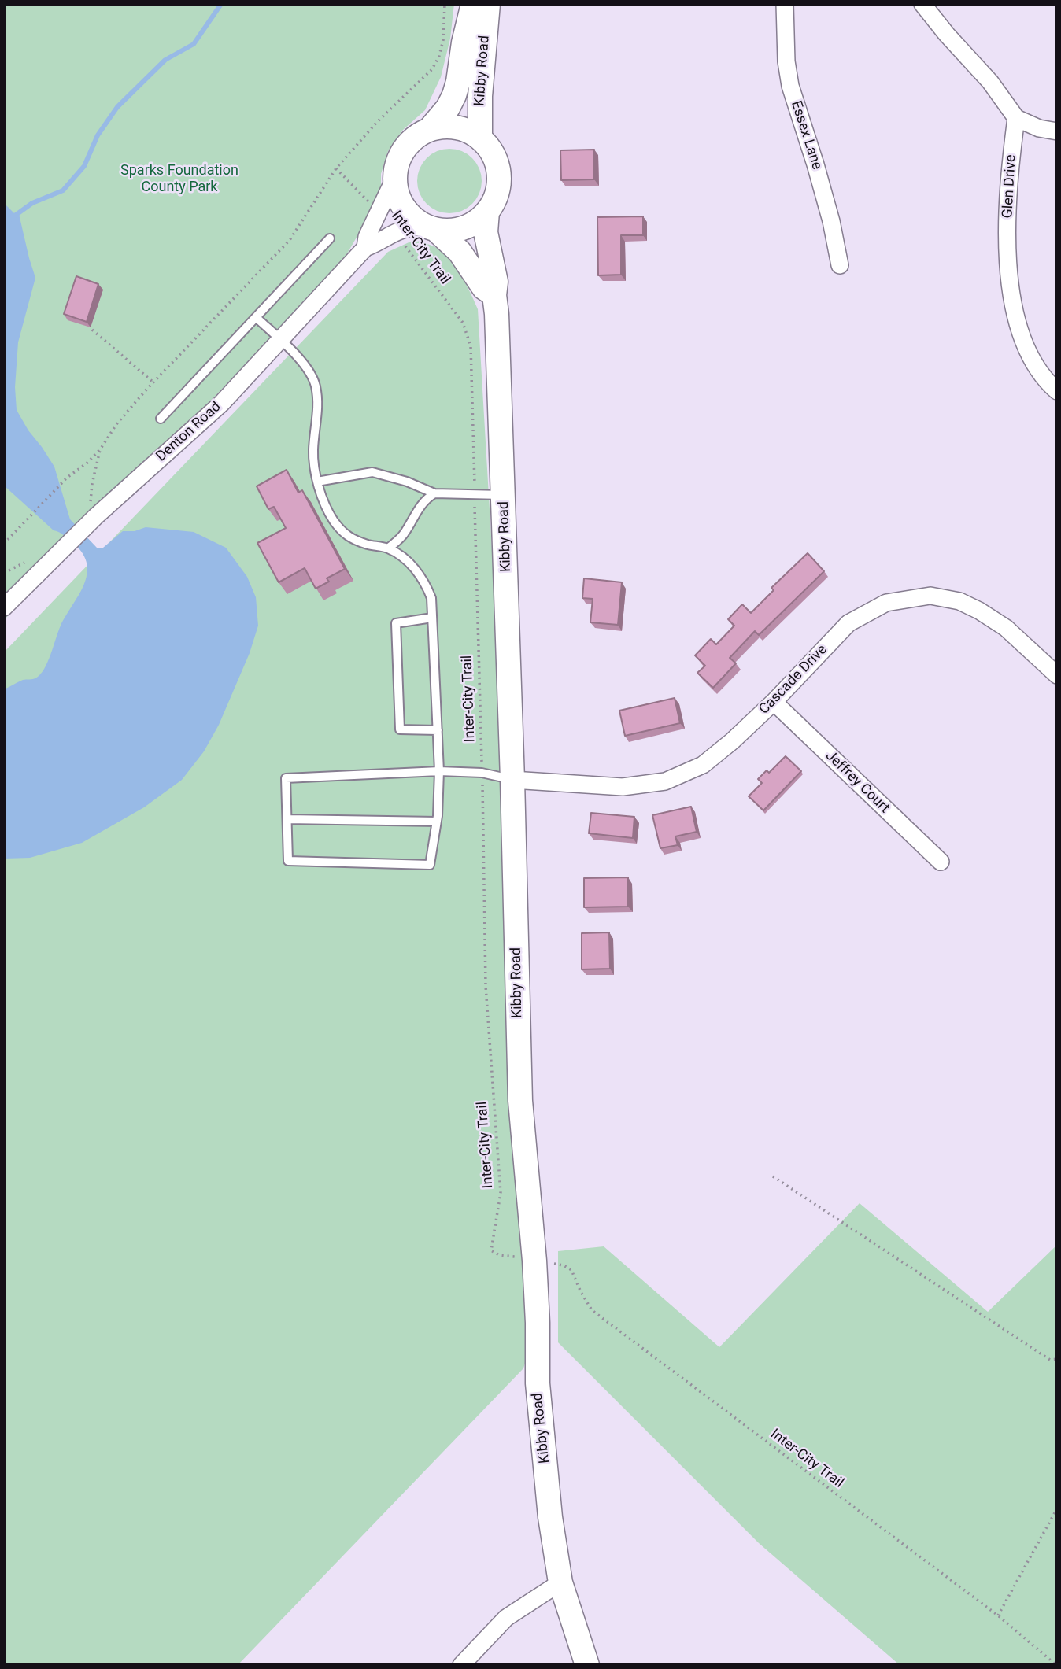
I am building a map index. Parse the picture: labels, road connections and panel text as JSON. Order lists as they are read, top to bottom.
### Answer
{
  "streets": {
    "main road": ["Kibby Road"],
    "street": [
      "Essex Lane",
      "Glen Drive",
      "Denton Road",
      "Cascade Drive",
      "Jeffrey Court"
    ],
    "path": ["Inter-City Trail"]
  },
  "crossings": [
    ["Kibby Road", "Denton Road"],
    ["Kibby Road", "Cascade Drive"],
    ["Inter-City Trail", "Denton Road"],
    ["Cascade Drive", "Jeffrey Court"]
  ],
  "parks": ["Sparks Foundation County Park"]
}
